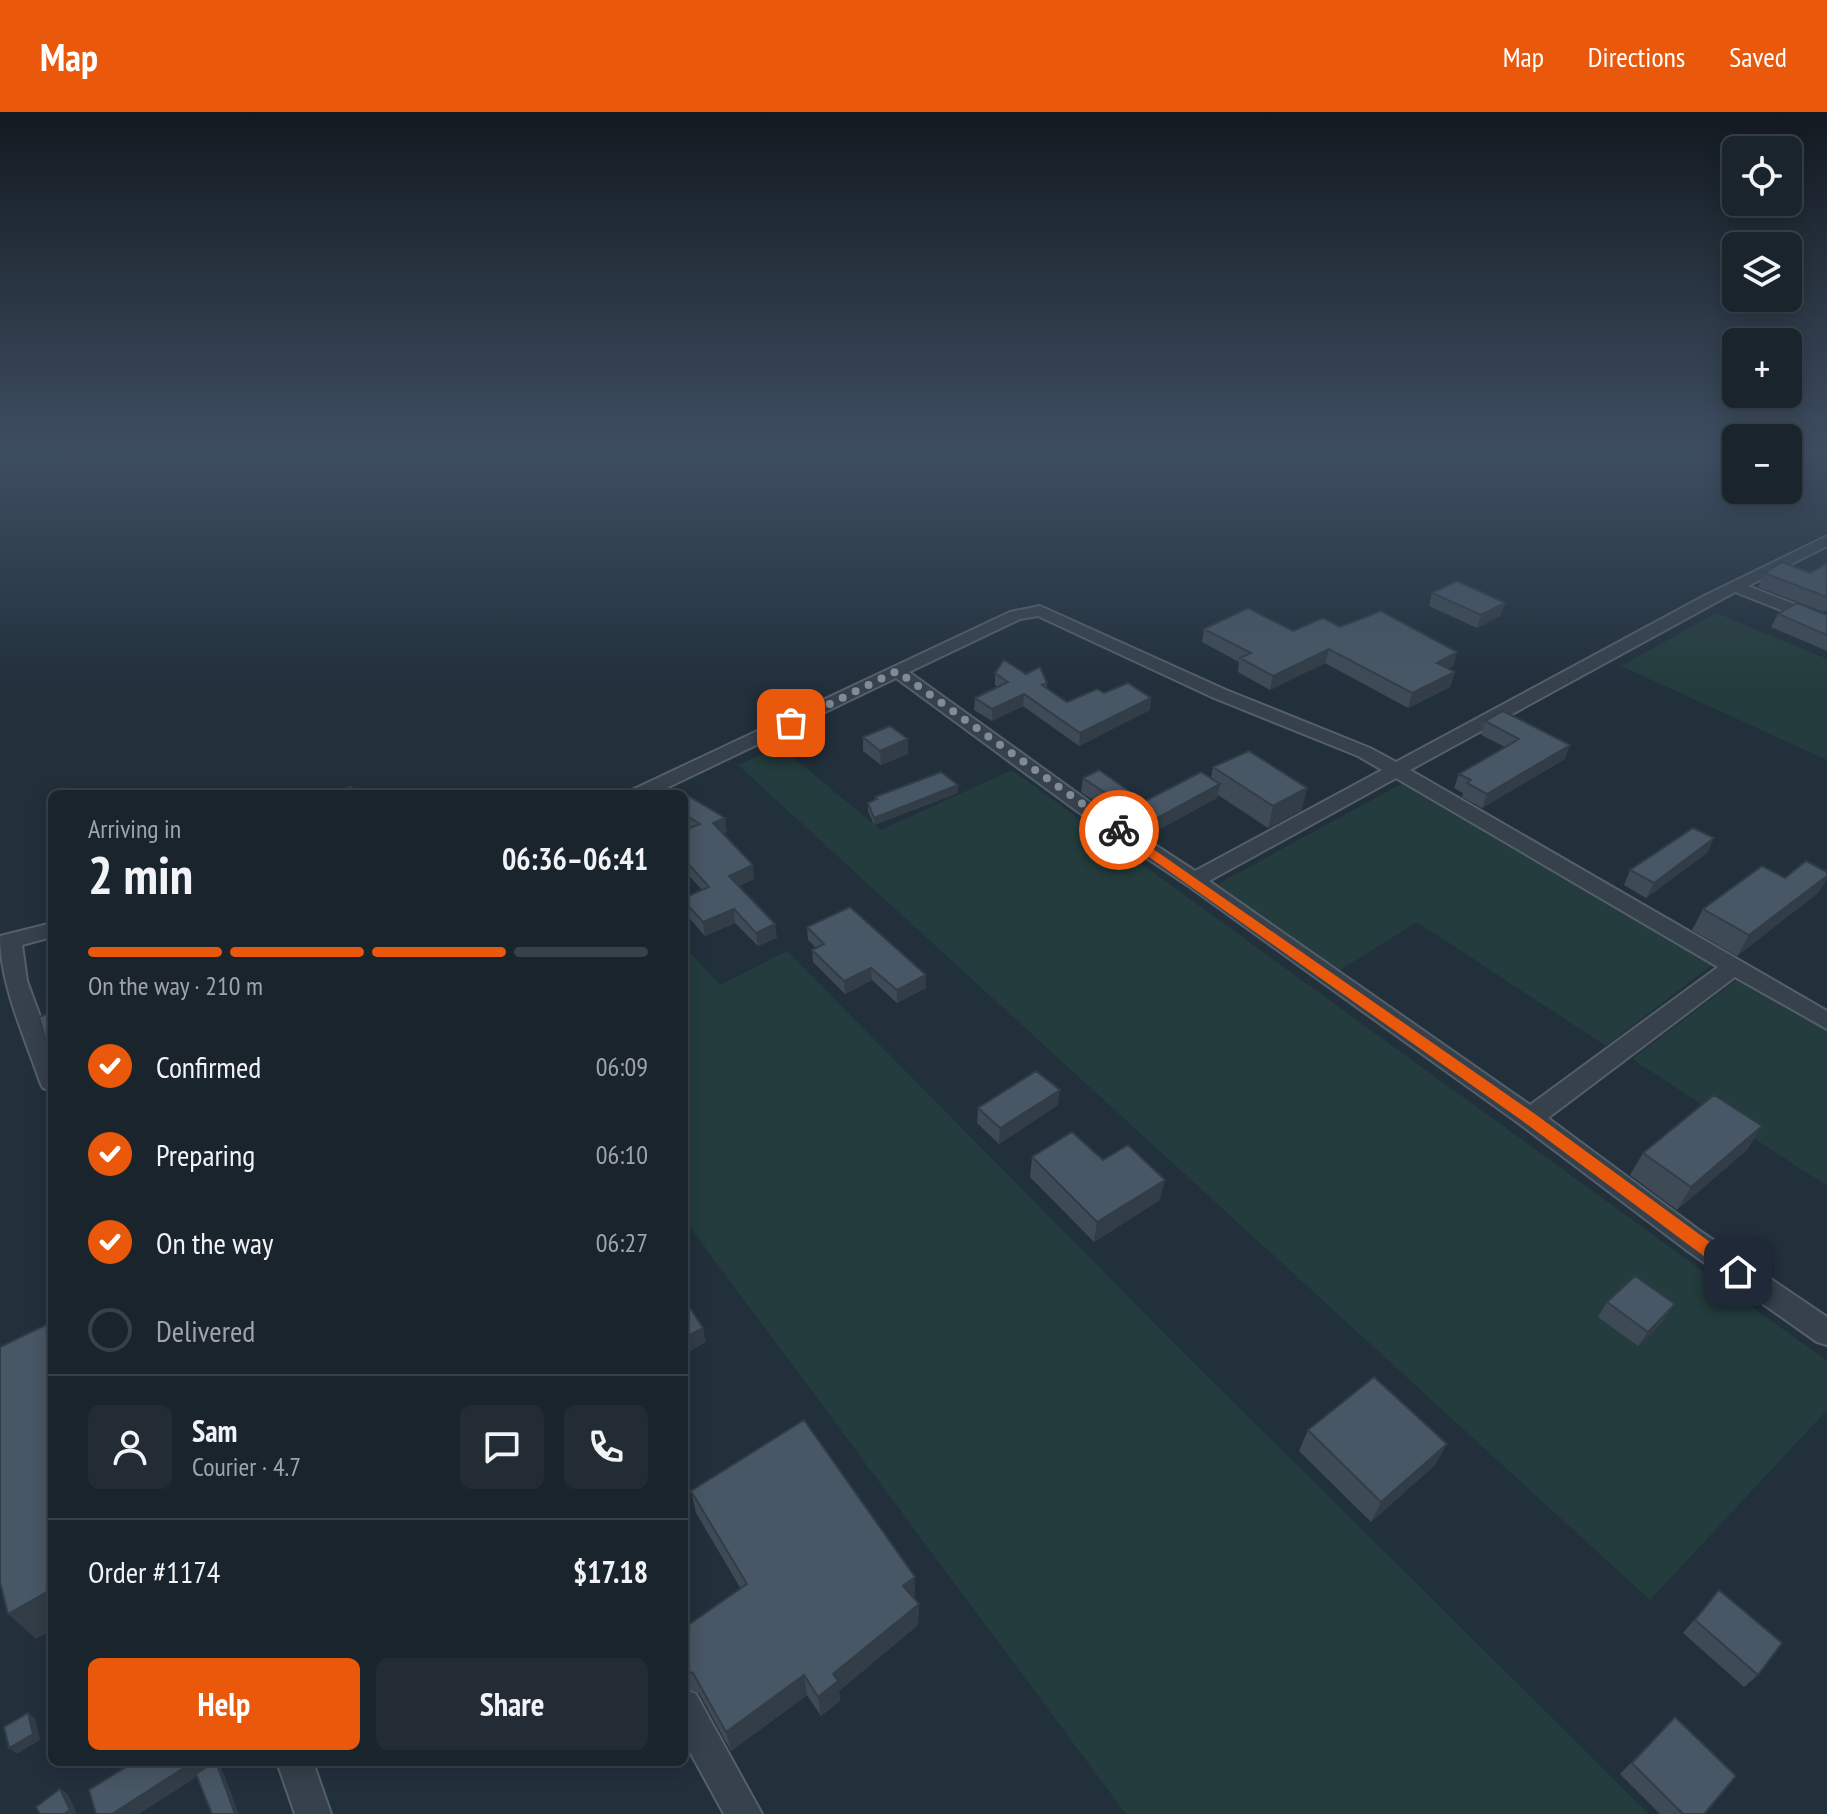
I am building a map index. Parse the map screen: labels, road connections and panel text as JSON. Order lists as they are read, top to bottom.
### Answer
{
  "page": {
    "header": "Map",
    "nav": ["Map", "Directions", "Saved"],
    "map_buttons": ["+", "−"],
    "heading": ["2 min", "Arriving in", "06:36–06:41"],
    "panel": [
      "Sam",
      "Courier · 4.7",
      "Order #1174",
      "$17.18"
    ],
    "bar": "On the way · 210 m",
    "list": [
      ["Confirmed", "06:09"],
      ["Preparing", "06:10"],
      ["On the way", "06:27"],
      "Delivered"
    ],
    "buttons": ["Help", "Share"]
  }
}
